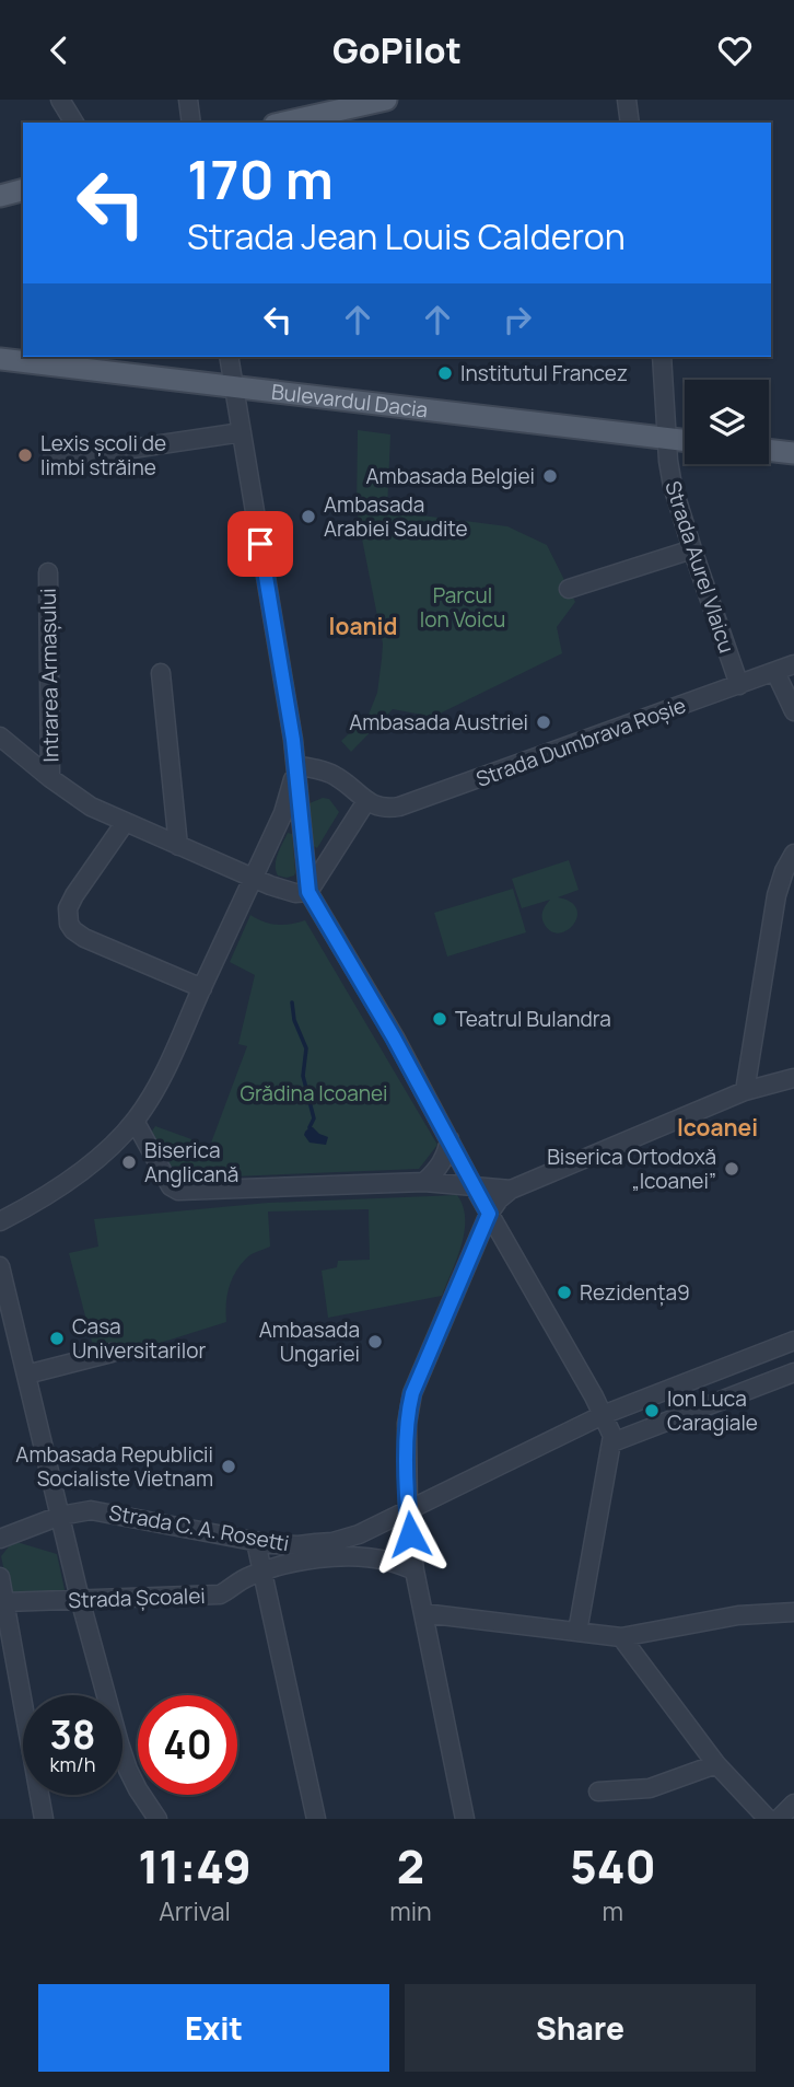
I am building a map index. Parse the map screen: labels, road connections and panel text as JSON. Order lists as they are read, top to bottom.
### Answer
{
  "streets": {
    "main road": ["Bulevardul Dacia"],
    "street": [
      "Strada Aurel Vlaicu",
      "Intrarea Armașului",
      "Strada Dumbrava Roșie",
      "Strada C. A. Rosetti",
      "Strada Școalei"
    ]
  },
  "crossings": [
    ["Bulevardul Dacia", "Strada Aurel Vlaicu"],
    ["Strada Aurel Vlaicu", "Strada Dumbrava Roșie"]
  ],
  "districts": ["Ioanid", "Icoanei"],
  "parks": ["Parcul Ion Voicu", "Grădina Icoanei"],
  "places": [
    "Institutul Francez",
    "Lexis școli de limbi străine",
    "Ambasada Belgiei",
    "Ambasada Arabiei Saudite",
    "Ambasada Austriei",
    "Teatrul Bulandra",
    "Biserica Anglicană",
    "Biserica Ortodoxă „Icoanei”",
    "Rezidența9",
    "Casa Universitarilor",
    "Ambasada Ungariei",
    "Ion Luca Caragiale",
    "Ambasada Republicii Socialiste Vietnam"
  ],
  "page": {
    "header": "GoPilot",
    "turn": ["170 m", "Strada Jean Louis Calderon"],
    "speed": "38 km/h",
    "limit": "40",
    "eta": [
      "11:49",
      "Arrival",
      "2",
      "min",
      "540",
      "m"
    ],
    "buttons": ["Exit", "Share"]
  }
}
